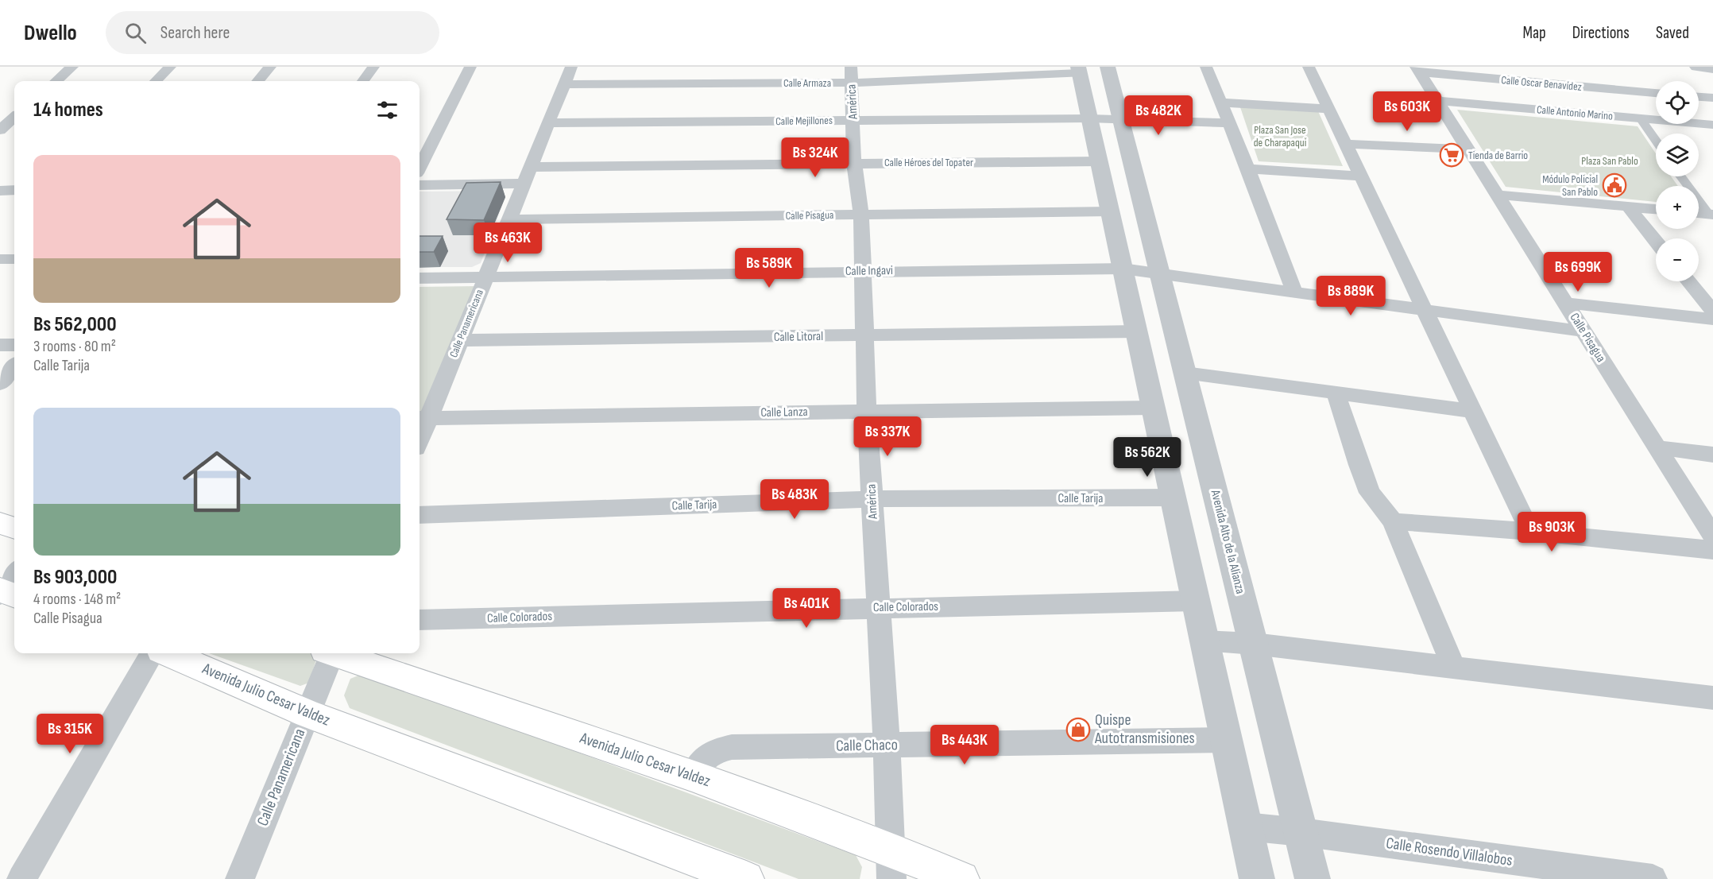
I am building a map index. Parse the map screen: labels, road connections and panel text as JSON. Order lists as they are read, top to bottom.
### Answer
{
  "streets": {
    "main road": ["Avenida Julio Cesar Valdez"],
    "street": [
      "Calle Armaza",
      "Calle Oscar Benavídez",
      "América",
      "Calle Antonio Marino",
      "Calle Mejillones",
      "Calle Héroes del Topater",
      "Calle Pisagua",
      "Calle Ingavi",
      "Calle Panamericana",
      "Calle Litoral",
      "Calle Lanza",
      "Calle Tarija",
      "Avenida Alto de la Alianza",
      "Calle Colorados",
      "Calle Chaco",
      "Calle Rosendo Villalobos"
    ]
  },
  "crossings": [
    ["Calle Armaza", "América"],
    ["Calle Armaza", "Calle Panamericana"],
    ["Calle Oscar Benavídez", "Calle Pisagua"],
    ["América", "Calle Mejillones"],
    ["América", "Calle Héroes del Topater"],
    ["América", "Calle Pisagua"],
    ["América", "Calle Ingavi"],
    ["América", "Calle Litoral"],
    ["América", "Calle Lanza"],
    ["América", "Calle Tarija"],
    ["América", "Calle Colorados"],
    ["América", "Avenida Julio Cesar Valdez"],
    ["América", "Calle Chaco"],
    ["Calle Antonio Marino", "Calle Pisagua"],
    ["Calle Mejillones", "Calle Panamericana"],
    ["Calle Mejillones", "Avenida Alto de la Alianza"],
    ["Calle Héroes del Topater", "Calle Panamericana"],
    ["Calle Pisagua", "Calle Ingavi"],
    ["Calle Pisagua", "Calle Panamericana"],
    ["Calle Ingavi", "Calle Panamericana"],
    ["Calle Ingavi", "Avenida Alto de la Alianza"],
    ["Calle Panamericana", "Calle Litoral"],
    ["Calle Panamericana", "Calle Lanza"],
    ["Calle Panamericana", "Avenida Julio Cesar Valdez"],
    ["Avenida Alto de la Alianza", "Calle Rosendo Villalobos"],
    ["Avenida Julio Cesar Valdez", "Calle Chaco"]
  ],
  "parks": ["Plaza San Jose de Charapaqui", "Plaza San Pablo"],
  "places": {
    "supermarket": ["Tienda de Barrio"],
    "public building": ["Módulo Policial San Pablo"],
    "shop": ["Quispe Autotransmisiones"]
  },
  "page": {
    "header": "Dwello",
    "search": "Search here",
    "nav": ["Map", "Directions", "Saved"],
    "map_buttons": ["+", "−"],
    "heading": "14 homes",
    "price": [
      "Bs 603K",
      "Bs 482K",
      "Bs 324K",
      "Bs 463K",
      "Bs 589K",
      "Bs 699K",
      "Bs 889K",
      "Bs 337K",
      "Bs 562K",
      "Bs 483K",
      "Bs 903K",
      "Bs 401K",
      "Bs 315K",
      "Bs 443K"
    ],
    "list": [
      {
        "name": "Bs 562,000",
        "note": "3 rooms · 80 m² · Calle Tarija"
      },
      {
        "name": "Bs 903,000",
        "note": "4 rooms · 148 m² · Calle Pisagua"
      }
    ]
  }
}
